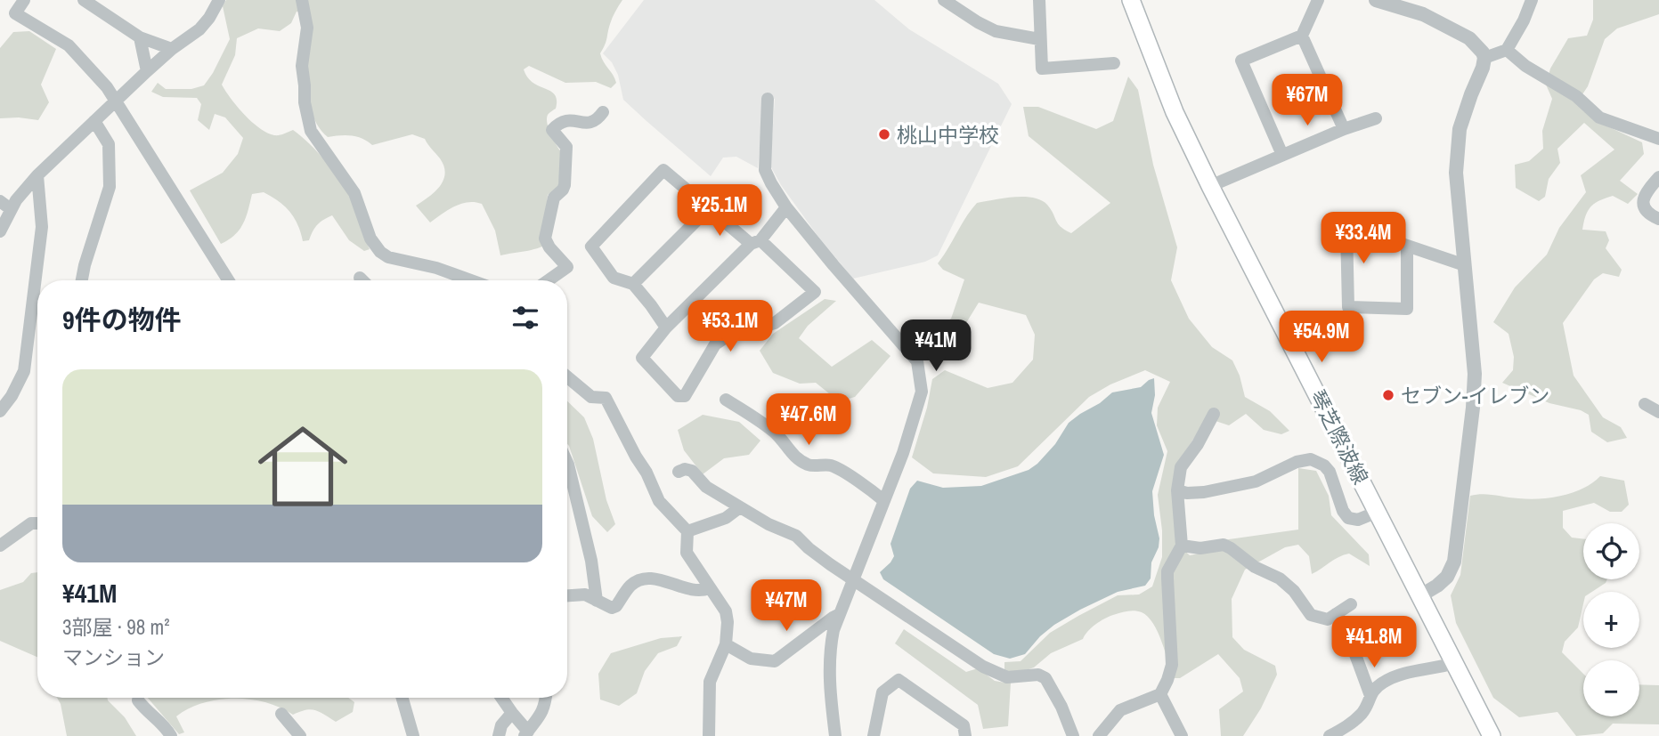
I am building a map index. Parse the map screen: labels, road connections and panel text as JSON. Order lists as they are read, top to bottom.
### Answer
{
  "streets": {
    "main road": ["琴芝際波線"]
  },
  "places": ["桃山中学校", "セブン-イレブン"],
  "page": {
    "price": [
      "¥67M",
      "¥25.1M",
      "¥33.4M",
      "¥53.1M",
      "¥54.9M",
      "¥41M",
      "¥47.6M",
      "¥47M",
      "¥41.8M"
    ],
    "heading": "9件の物件",
    "list": [
      {
        "name": "¥41M",
        "note": "3部屋 · 98 m² · マンション"
      }
    ],
    "map_buttons": ["+", "−"]
  }
}
